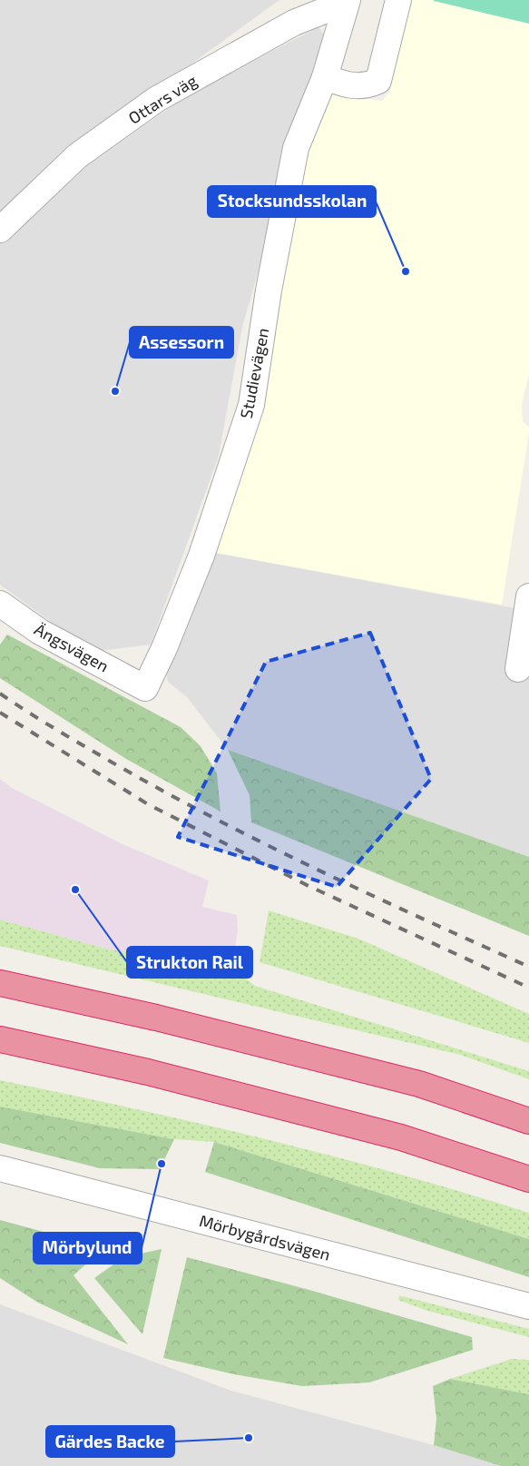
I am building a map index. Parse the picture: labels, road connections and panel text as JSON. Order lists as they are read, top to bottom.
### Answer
{
  "streets": {
    "street": [
      "Ottars väg",
      "Studievägen",
      "Ängsvägen",
      "Mörbygårdsvägen"
    ]
  },
  "crossings": [
    ["Ottars väg", "Studievägen"],
    ["Studievägen", "Ängsvägen"]
  ],
  "places": [
    "Stocksundsskolan",
    "Assessorn",
    "Strukton Rail",
    "Mörbylund",
    "Gärdes Backe"
  ]
}
